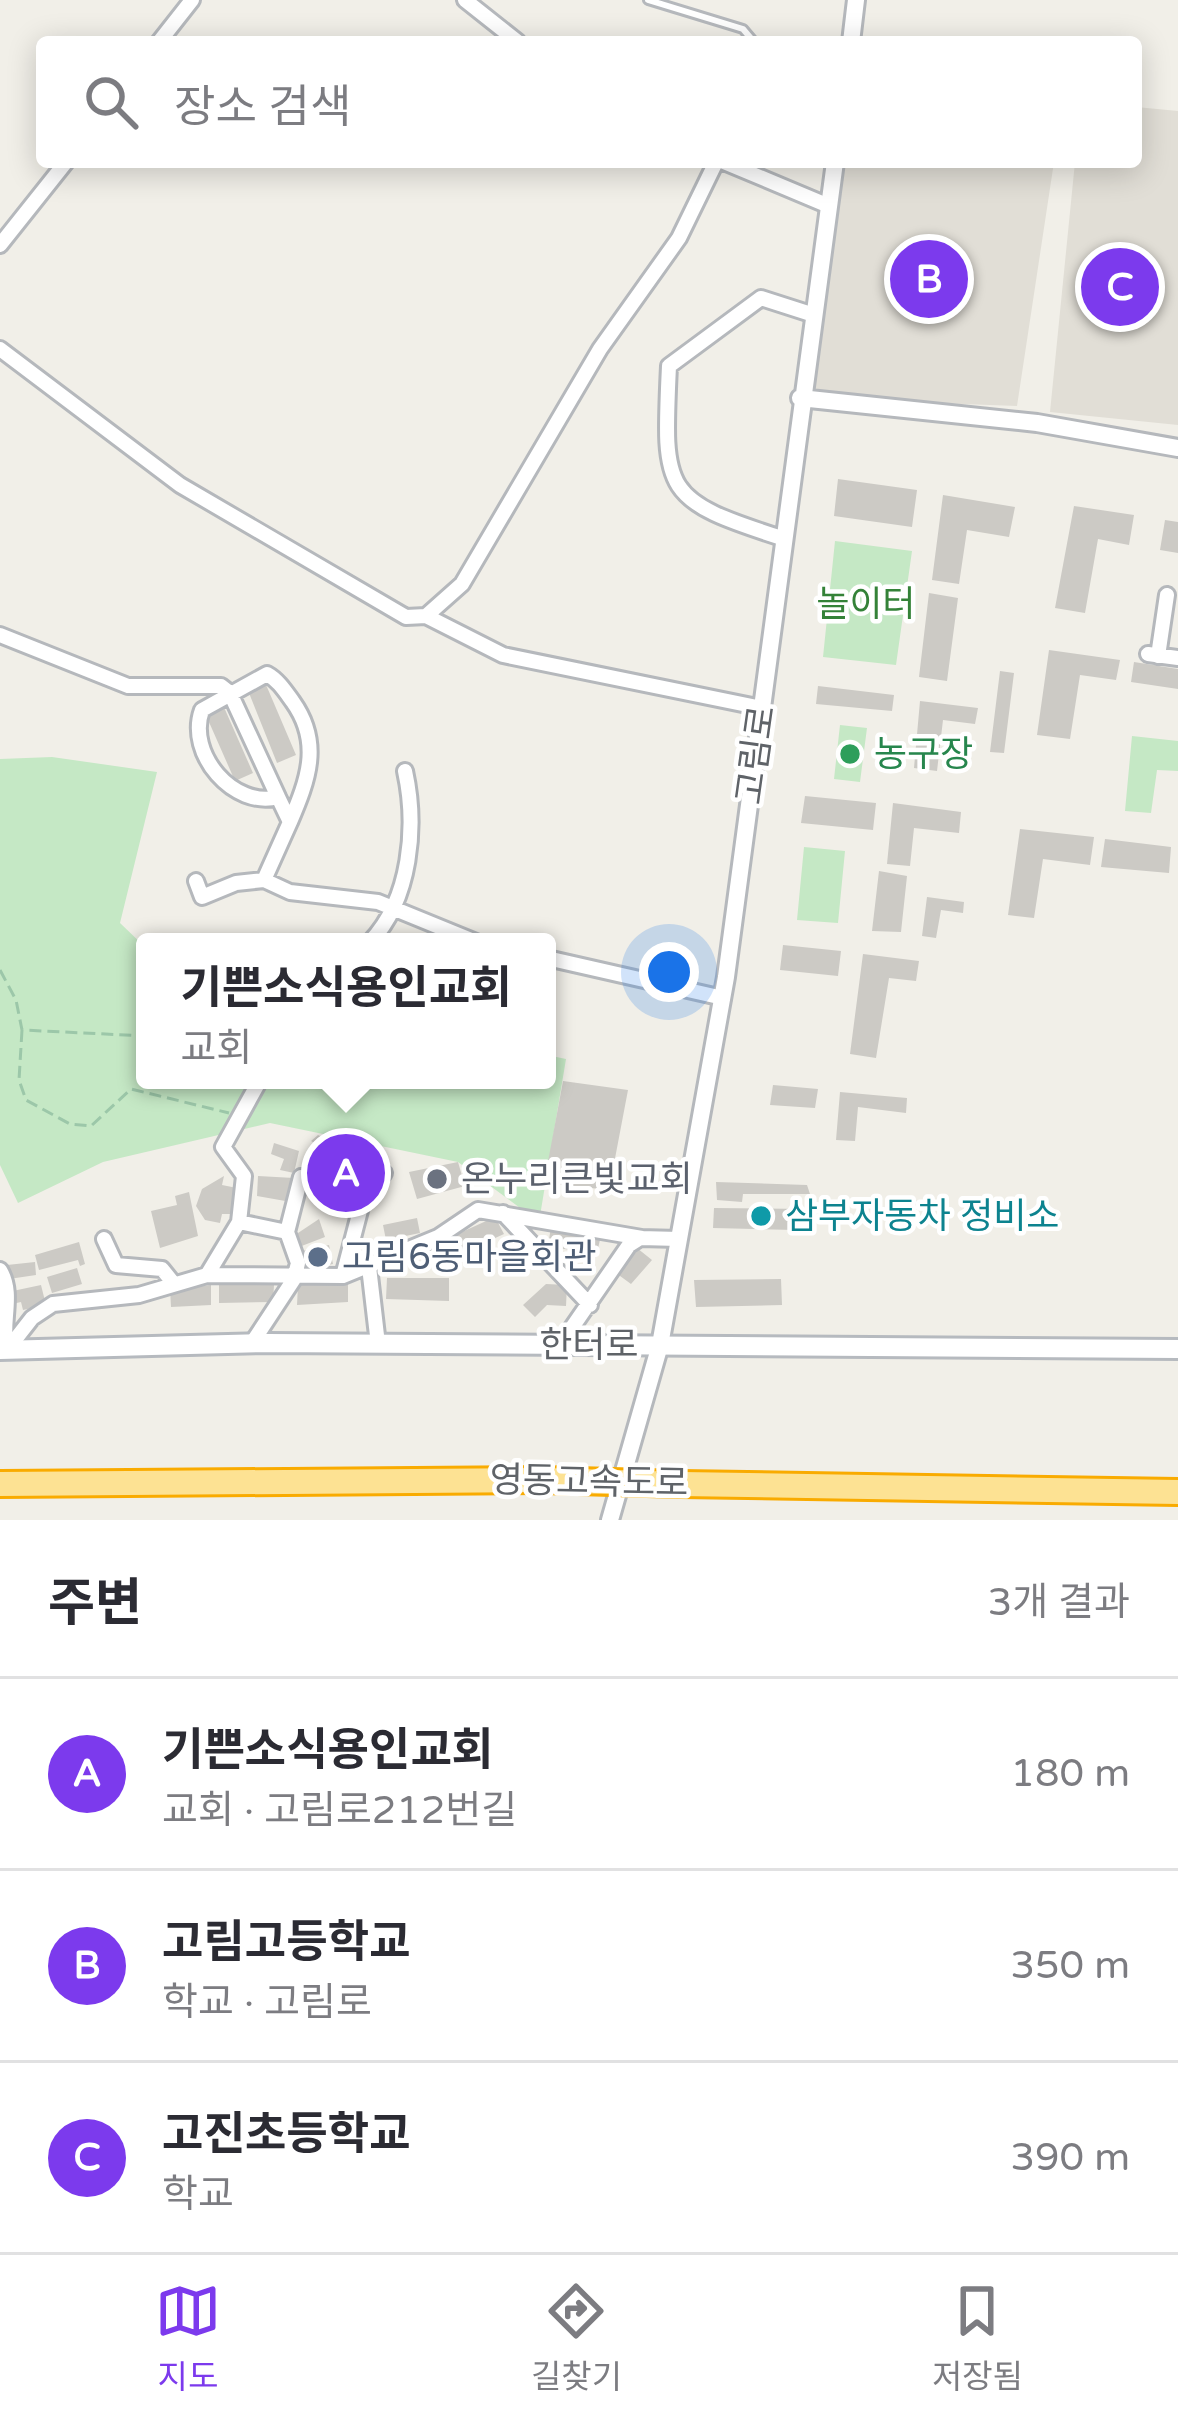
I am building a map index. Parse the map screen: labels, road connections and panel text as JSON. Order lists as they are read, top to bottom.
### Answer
{
  "streets": {
    "highway": ["영동고속도로"],
    "main road": ["한터로"],
    "street": ["고림로"]
  },
  "crossings": [
    ["고림로", "한터로"]
  ],
  "parks": ["놀이터"],
  "places": [
    "농구장",
    "온누리큰빛교회",
    "삼부자동차 정비소",
    "고림6동마을회관"
  ],
  "page": {
    "search": "장소 검색",
    "pins": ["B", "C", "A"],
    "popup": ["기쁜소식용인교회", "교회"],
    "heading": ["주변", "3개 결과"],
    "list": [
      {
        "mark": "A",
        "name": "기쁜소식용인교회",
        "note": "교회 · 고림로212번길",
        "value": "180 m"
      },
      {
        "mark": "B",
        "name": "고림고등학교",
        "note": "학교 · 고림로",
        "value": "350 m"
      },
      {
        "mark": "C",
        "name": "고진초등학교",
        "note": "학교",
        "value": "390 m"
      }
    ],
    "nav": ["지도", "길찾기", "저장됨"]
  }
}
